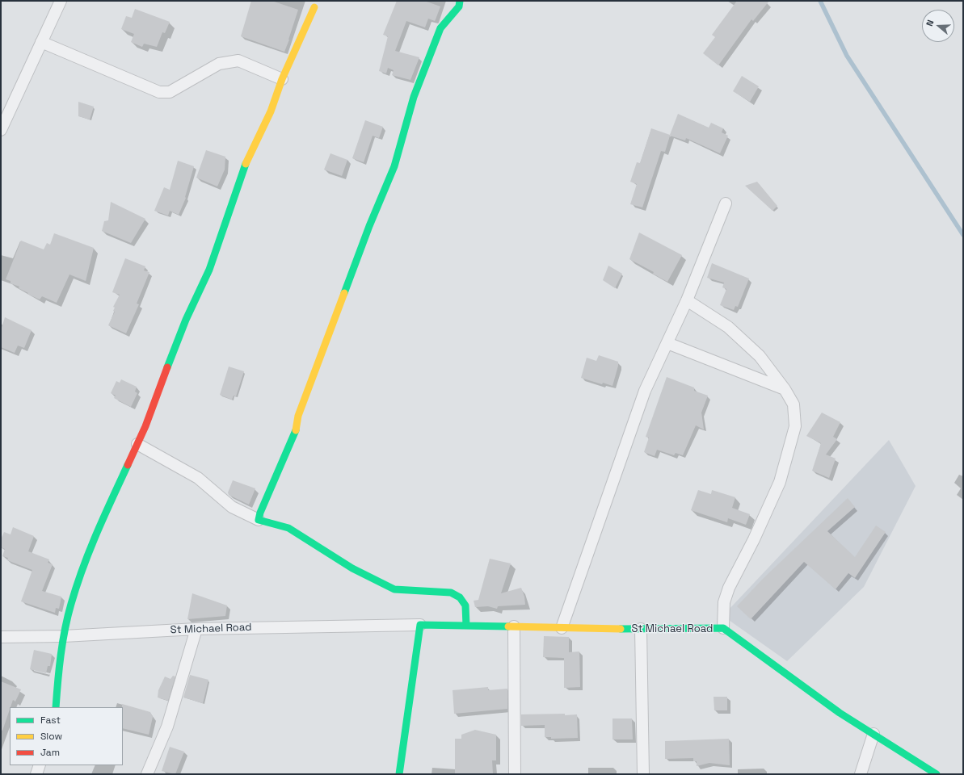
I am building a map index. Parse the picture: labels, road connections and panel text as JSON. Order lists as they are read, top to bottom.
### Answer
{
  "streets": {
    "street": ["St Michael Road"]
  },
  "legend": ["Fast", "Slow", "Jam"],
  "north": "left"
}
